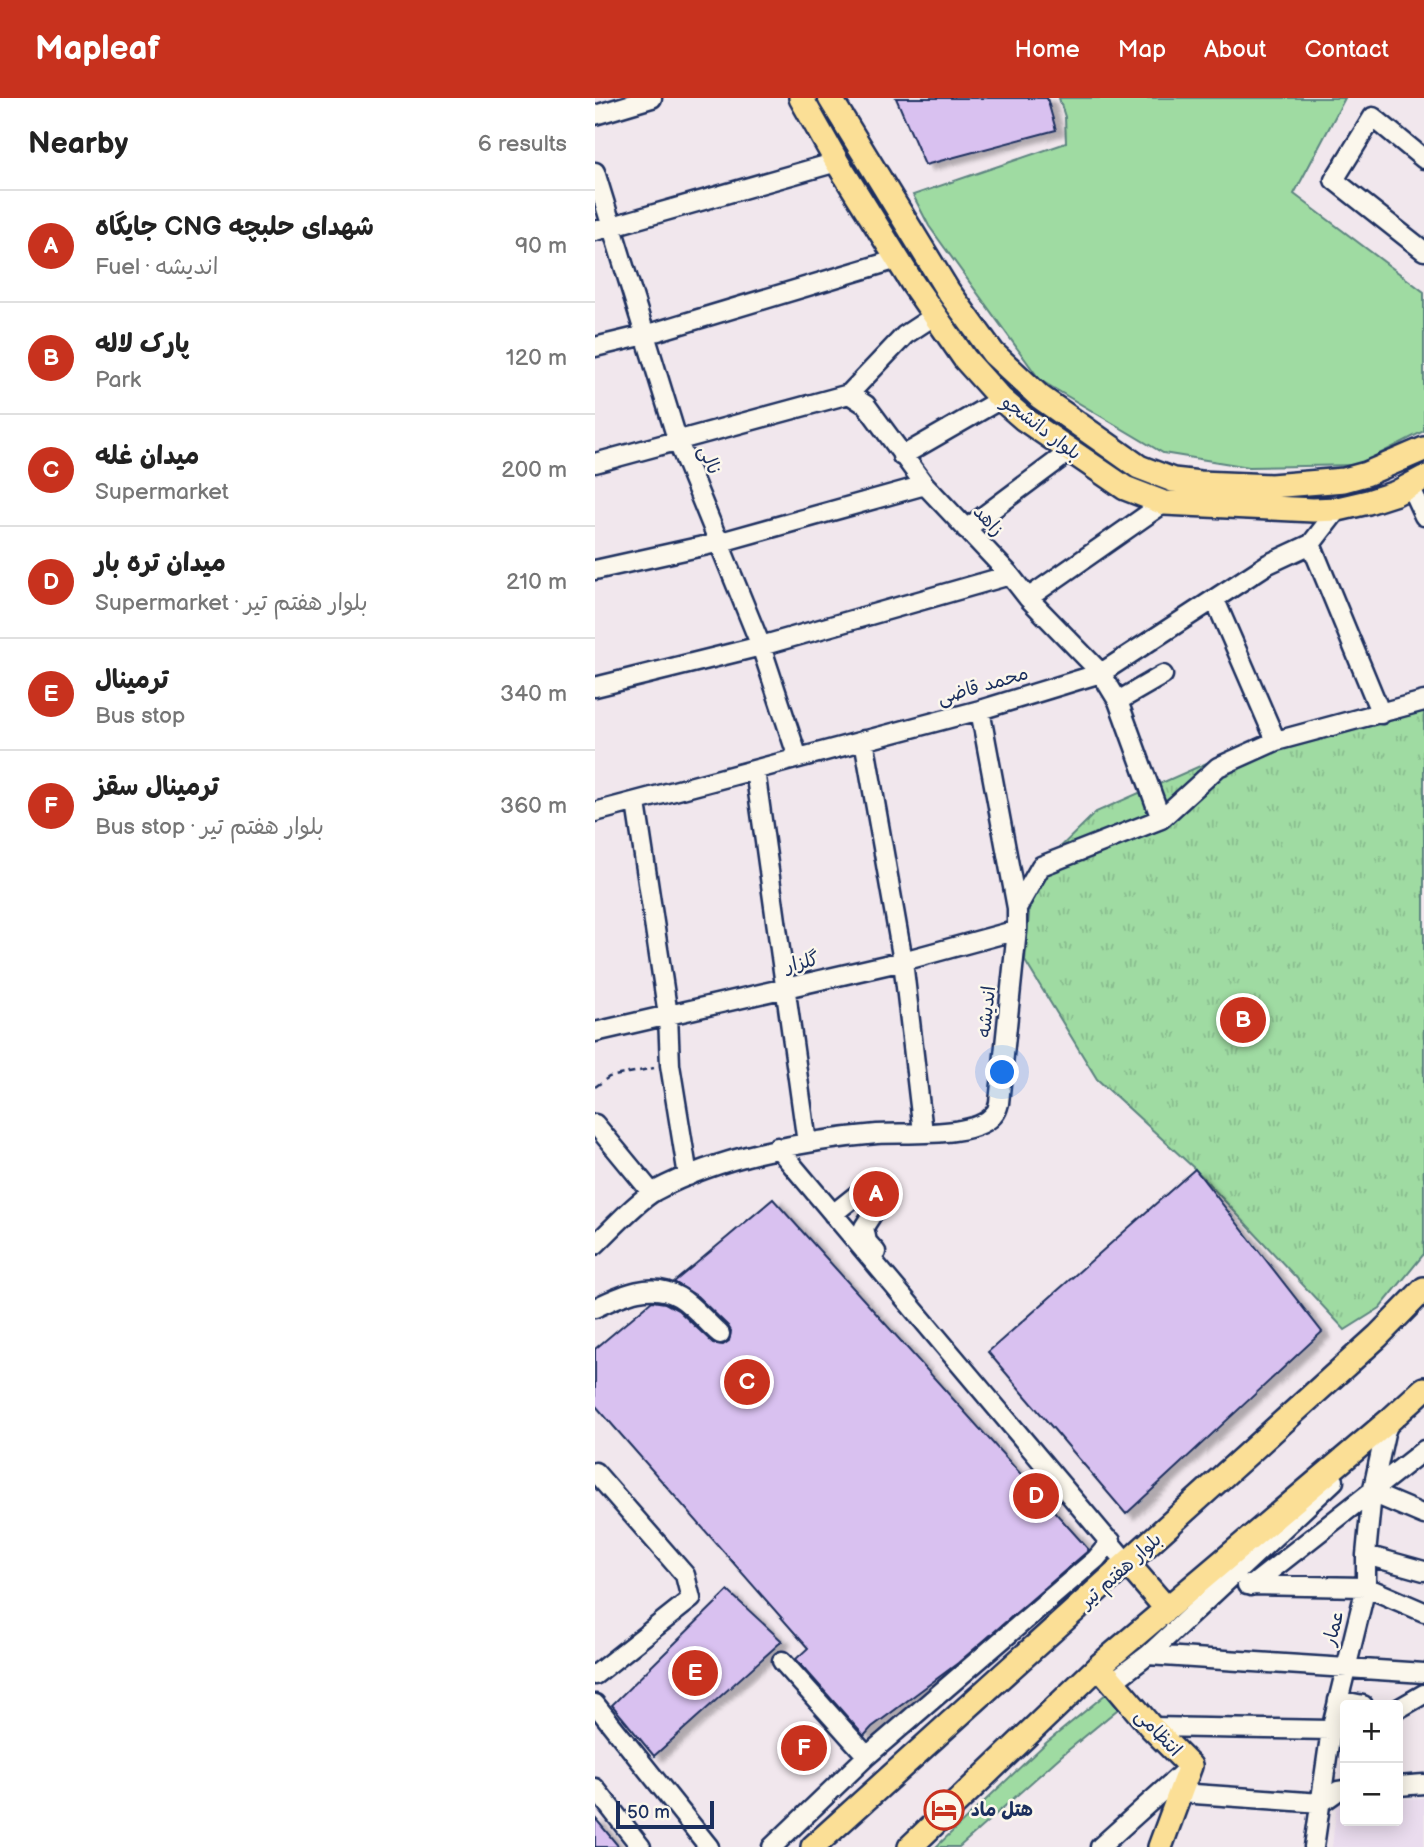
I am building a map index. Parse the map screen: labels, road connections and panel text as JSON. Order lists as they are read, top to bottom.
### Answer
{
  "streets": {
    "main road": ["بلوار دانشجو", "بلوار هفتم تیر", "انتظامی"],
    "street": [
      "نالی",
      "زاهد",
      "محمد قاضی",
      "گلزار",
      "اندیشه",
      "عمار"
    ]
  },
  "crossings": [
    ["بلوار دانشجو", "محمد قاضی"],
    ["نالی", "محمد قاضی"],
    ["زاهد", "محمد قاضی"],
    ["زاهد", "اندیشه"],
    ["گلزار", "اندیشه"]
  ],
  "places": {
    "hotel": ["هتل ماد"]
  },
  "scale_bar": "50 m",
  "page": {
    "header": "Mapleaf",
    "nav": [
      "Home",
      "Map",
      "About",
      "Contact"
    ],
    "heading": ["Nearby", "6 results"],
    "list": [
      {
        "mark": "A",
        "name": "جایگاه CNG شهدای حلبچه",
        "note": "Fuel · اندیشه",
        "value": "90 m"
      },
      {
        "mark": "B",
        "name": "پارک لاله",
        "note": "Park",
        "value": "120 m"
      },
      {
        "mark": "C",
        "name": "میدان غله",
        "note": "Supermarket",
        "value": "200 m"
      },
      {
        "mark": "D",
        "name": "میدان تره بار",
        "note": "Supermarket · بلوار هفتم تیر",
        "value": "210 m"
      },
      {
        "mark": "E",
        "name": "ترمینال",
        "note": "Bus stop",
        "value": "340 m"
      },
      {
        "mark": "F",
        "name": "ترمینال سقز",
        "note": "Bus stop · بلوار هفتم تیر",
        "value": "360 m"
      }
    ],
    "pins": [
      "B",
      "A",
      "C",
      "D",
      "E",
      "F"
    ],
    "map_buttons": ["+", "−"],
    "scale": "50 m"
  }
}
